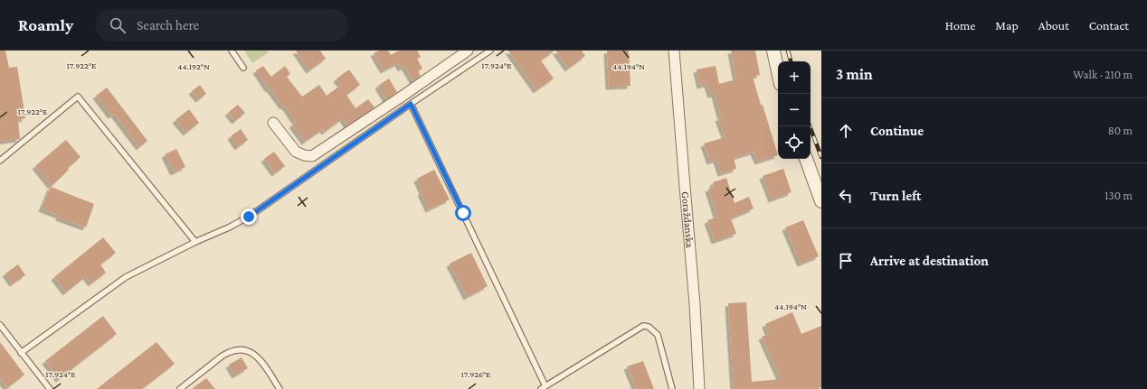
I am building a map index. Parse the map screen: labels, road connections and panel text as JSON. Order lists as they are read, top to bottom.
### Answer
{
  "streets": {
    "street": ["Goraždanska"]
  },
  "page": {
    "header": "Roamly",
    "search": "Search here",
    "nav": [
      "Home",
      "Map",
      "About",
      "Contact"
    ],
    "heading": ["3 min", "Walk · 210 m"],
    "map_buttons": ["+", "−"],
    "list": [
      ["Continue", "80 m"],
      ["Turn left", "130 m"],
      "Arrive at destination"
    ]
  },
  "coordinates": [
    "17.922°E",
    "17.924°E",
    "44.192°N",
    "44.194°N",
    "17.926°E"
  ]
}
